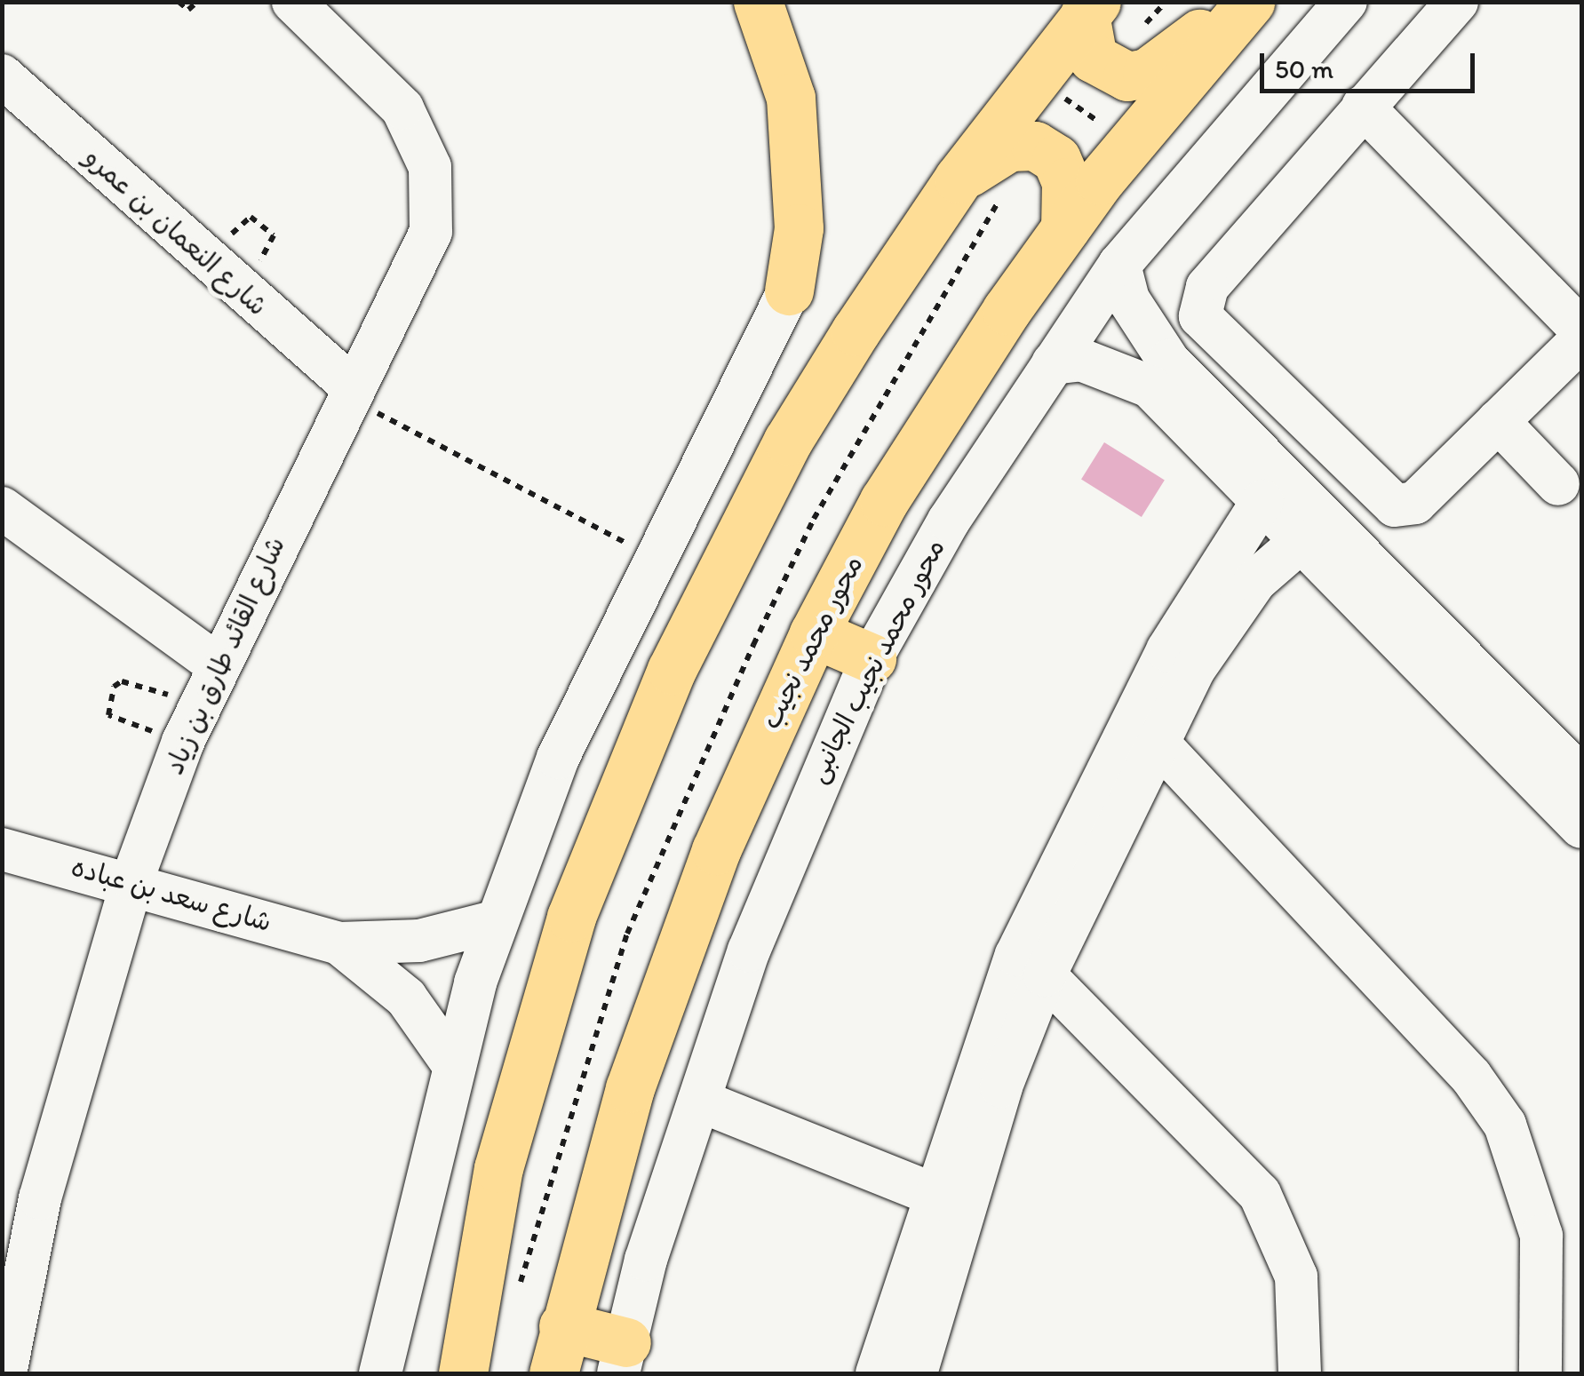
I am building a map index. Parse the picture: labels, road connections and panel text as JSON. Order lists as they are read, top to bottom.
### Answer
{
  "streets": {
    "main road": ["محور محمد نجيب"],
    "street": [
      "شارع النعمان بن عمرو",
      "شارع القائد طارق بن زياد",
      "محور محمد نجيب الجانبى",
      "شارع سعد بن عباده"
    ]
  },
  "crossings": [
    ["شارع النعمان بن عمرو", "شارع القائد طارق بن زياد"],
    ["شارع القائد طارق بن زياد", "شارع سعد بن عباده"]
  ],
  "scale_bar": "50 m"
}
